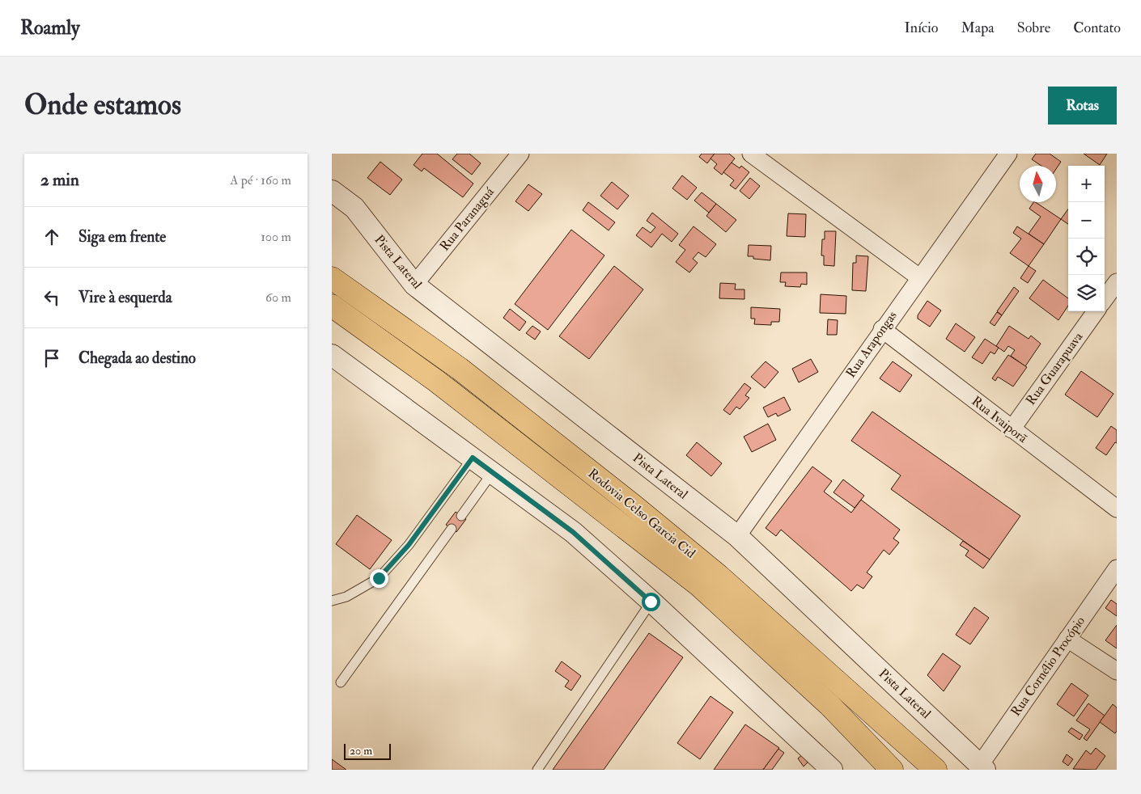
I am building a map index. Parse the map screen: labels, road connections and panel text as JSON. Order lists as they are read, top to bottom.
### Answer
{
  "streets": {
    "highway": ["Rodovia Celso Garcia Cid"],
    "street": [
      "Rua Paranaguá",
      "Pista Lateral",
      "Rua Arapongas",
      "Rua Guarapuava",
      "Rua Ivaiporã",
      "Rua Cornélio Procópio"
    ]
  },
  "crossings": [
    ["Rua Paranaguá", "Pista Lateral"],
    ["Pista Lateral", "Rua Arapongas"],
    ["Pista Lateral", "Rua Cornélio Procópio"],
    ["Rua Arapongas", "Rua Ivaiporã"],
    ["Rua Guarapuava", "Rua Ivaiporã"]
  ],
  "scale_bar": "20 m",
  "north": "top",
  "page": {
    "header": "Roamly",
    "nav": [
      "Início",
      "Mapa",
      "Sobre",
      "Contato"
    ],
    "buttons": "Rotas",
    "title": "Onde estamos",
    "heading": ["2 min", "A pé · 160 m"],
    "map_buttons": ["+", "−"],
    "list": [
      ["Siga em frente", "100 m"],
      ["Vire à esquerda", "60 m"],
      "Chegada ao destino"
    ],
    "scale": "20 m"
  }
}
